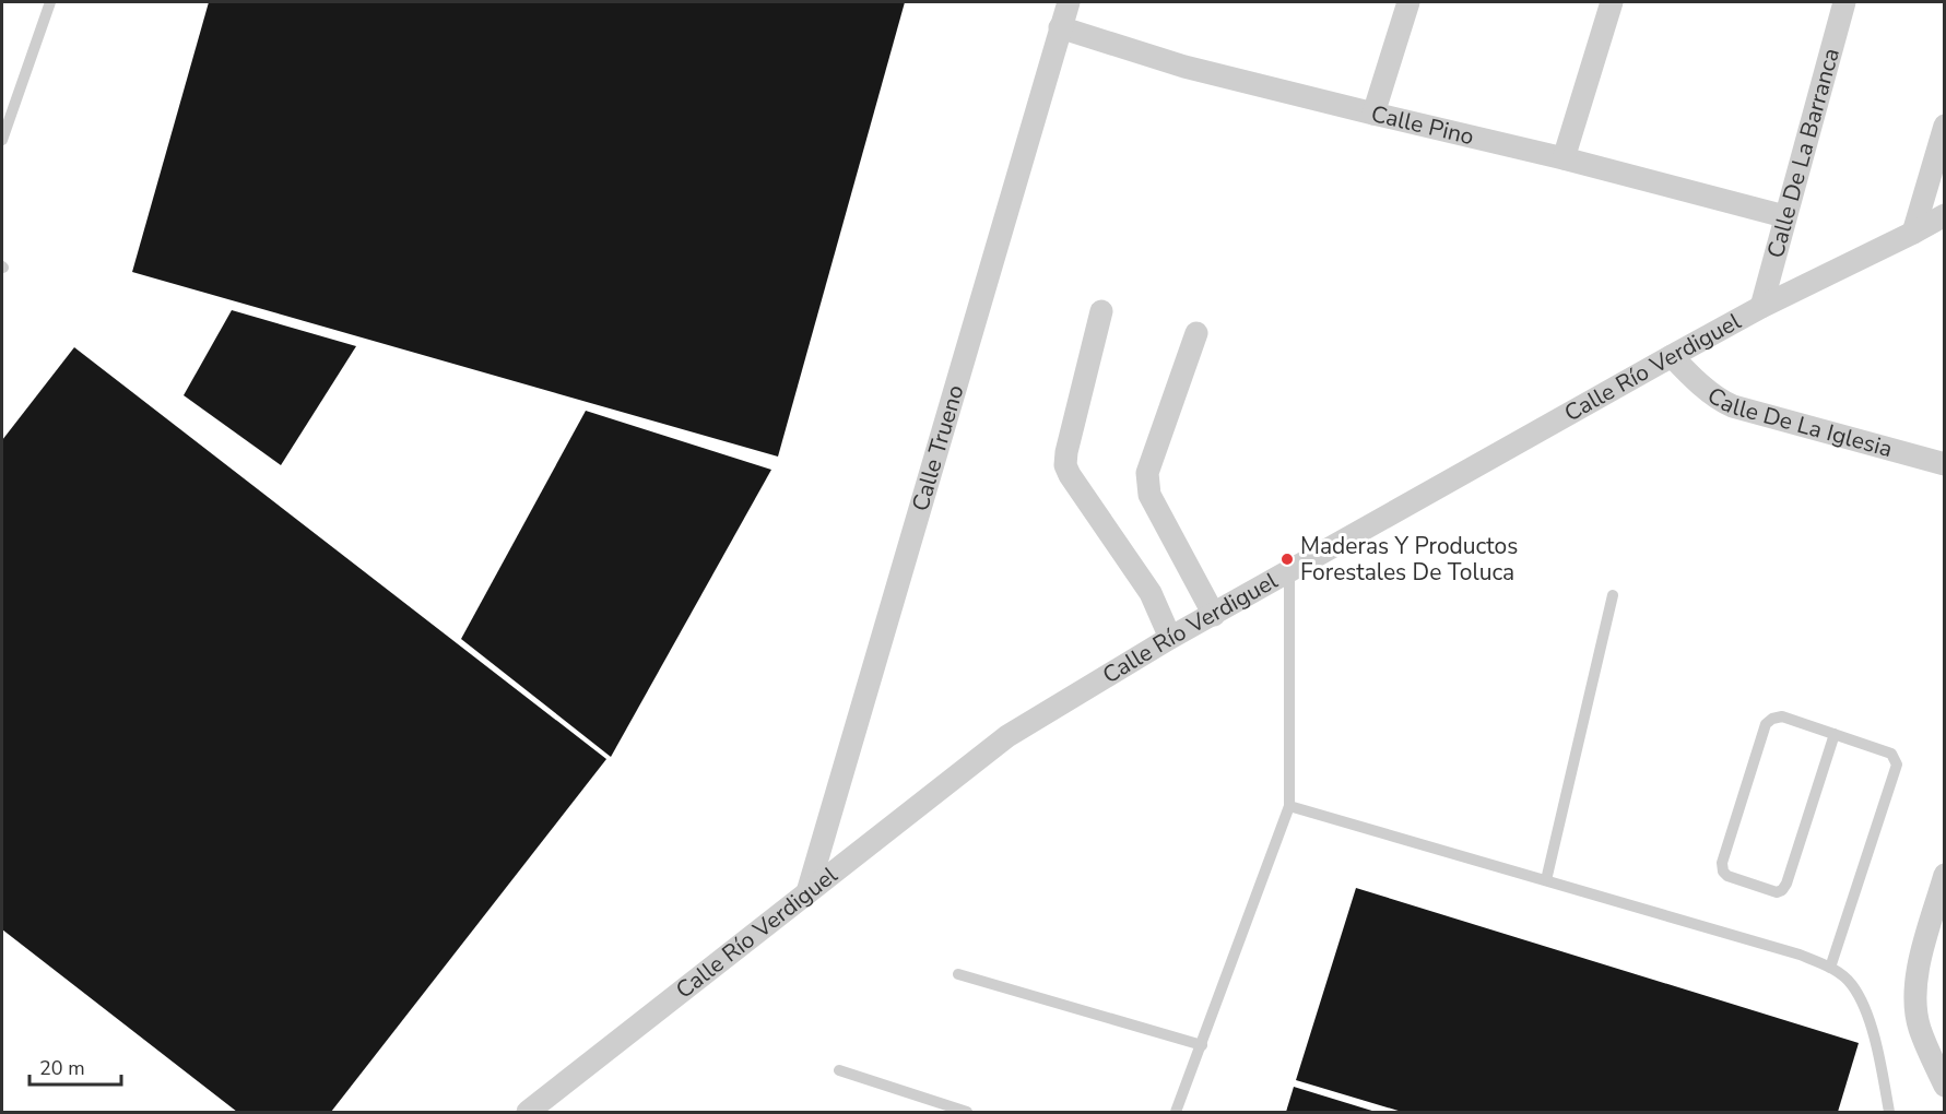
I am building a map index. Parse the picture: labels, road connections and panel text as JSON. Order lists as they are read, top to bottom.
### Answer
{
  "streets": {
    "street": [
      "Calle Pino",
      "Calle De La Barranca",
      "Calle Río Verdiguel",
      "Calle De La Iglesia",
      "Calle Trueno"
    ]
  },
  "crossings": [
    ["Calle Pino", "Calle De La Barranca"],
    ["Calle Pino", "Calle Trueno"],
    ["Calle De La Barranca", "Calle Río Verdiguel"],
    ["Calle Río Verdiguel", "Calle De La Iglesia"],
    ["Calle Río Verdiguel", "Calle Trueno"]
  ],
  "places": ["Maderas Y Productos Forestales De Toluca"],
  "scale_bar": "20 m"
}
